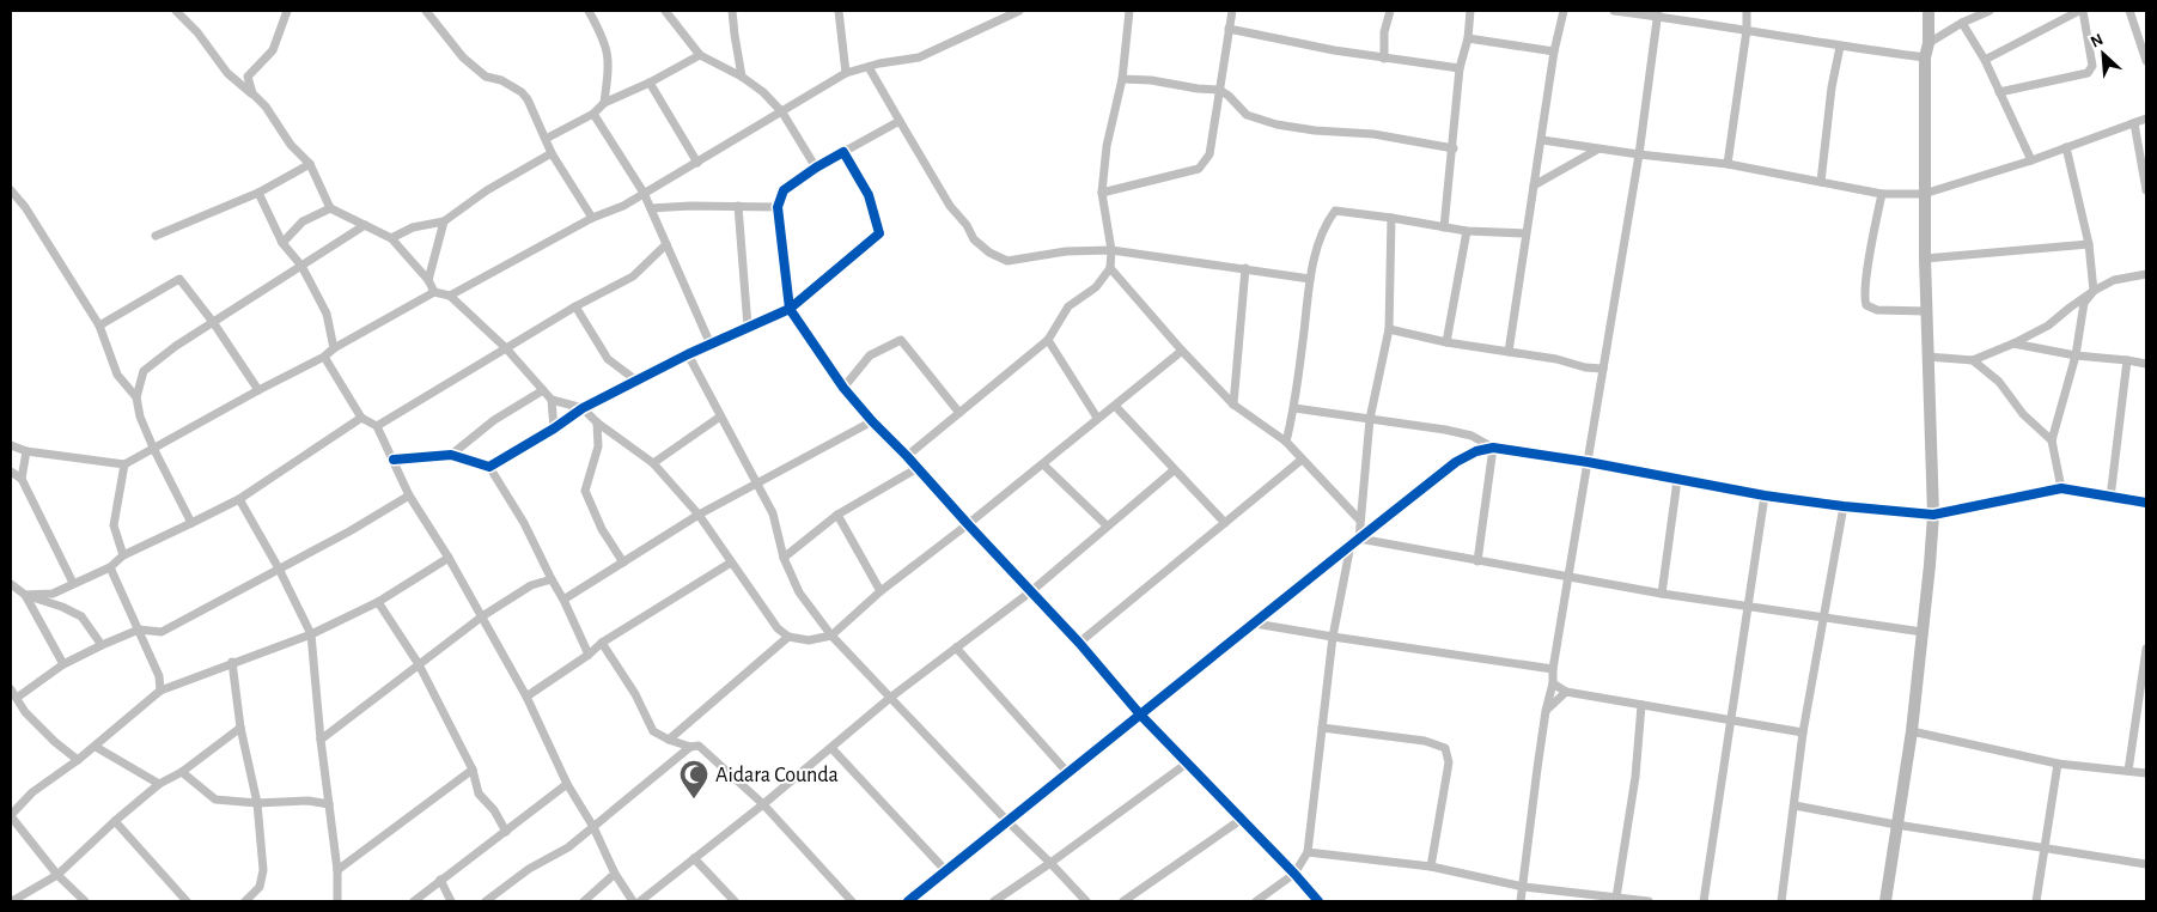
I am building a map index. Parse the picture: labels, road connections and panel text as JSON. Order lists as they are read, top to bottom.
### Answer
{
  "places": {
    "mosque": ["Aidara Counda"]
  },
  "north": "top left"
}
